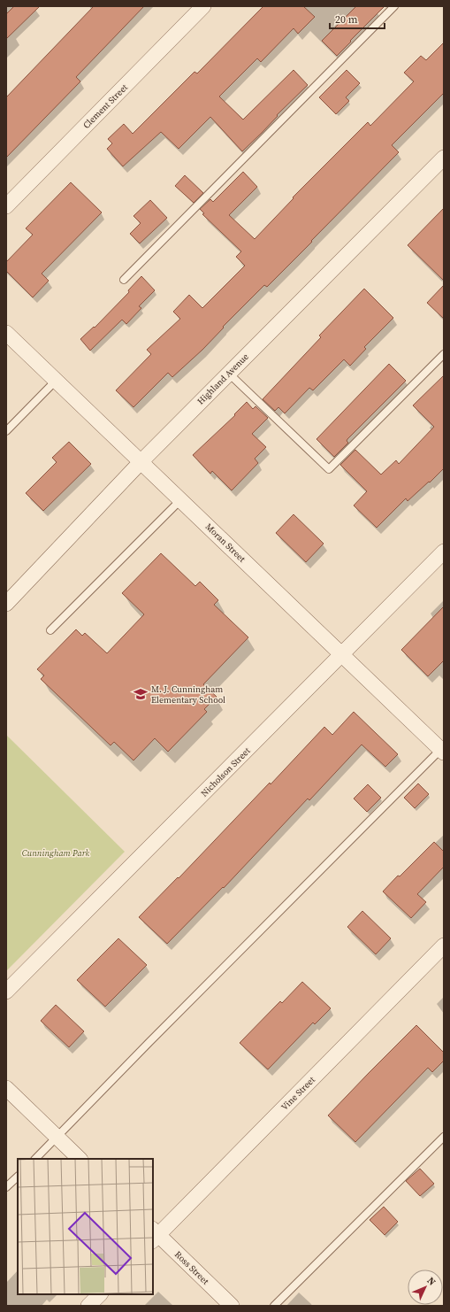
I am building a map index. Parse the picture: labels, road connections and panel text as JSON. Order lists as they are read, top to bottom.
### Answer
{
  "streets": {
    "street": [
      "Clement Street",
      "Highland Avenue",
      "Moran Street",
      "Nicholson Street",
      "Vine Street",
      "Ross Street"
    ]
  },
  "crossings": [
    ["Highland Avenue", "Moran Street"],
    ["Moran Street", "Nicholson Street"],
    ["Vine Street", "Ross Street"]
  ],
  "parks": ["Cunningham Park"],
  "places": {
    "school or university": ["M. J. Cunningham Elementary School"]
  },
  "scale_bar": "20 m",
  "north": "top right"
}
